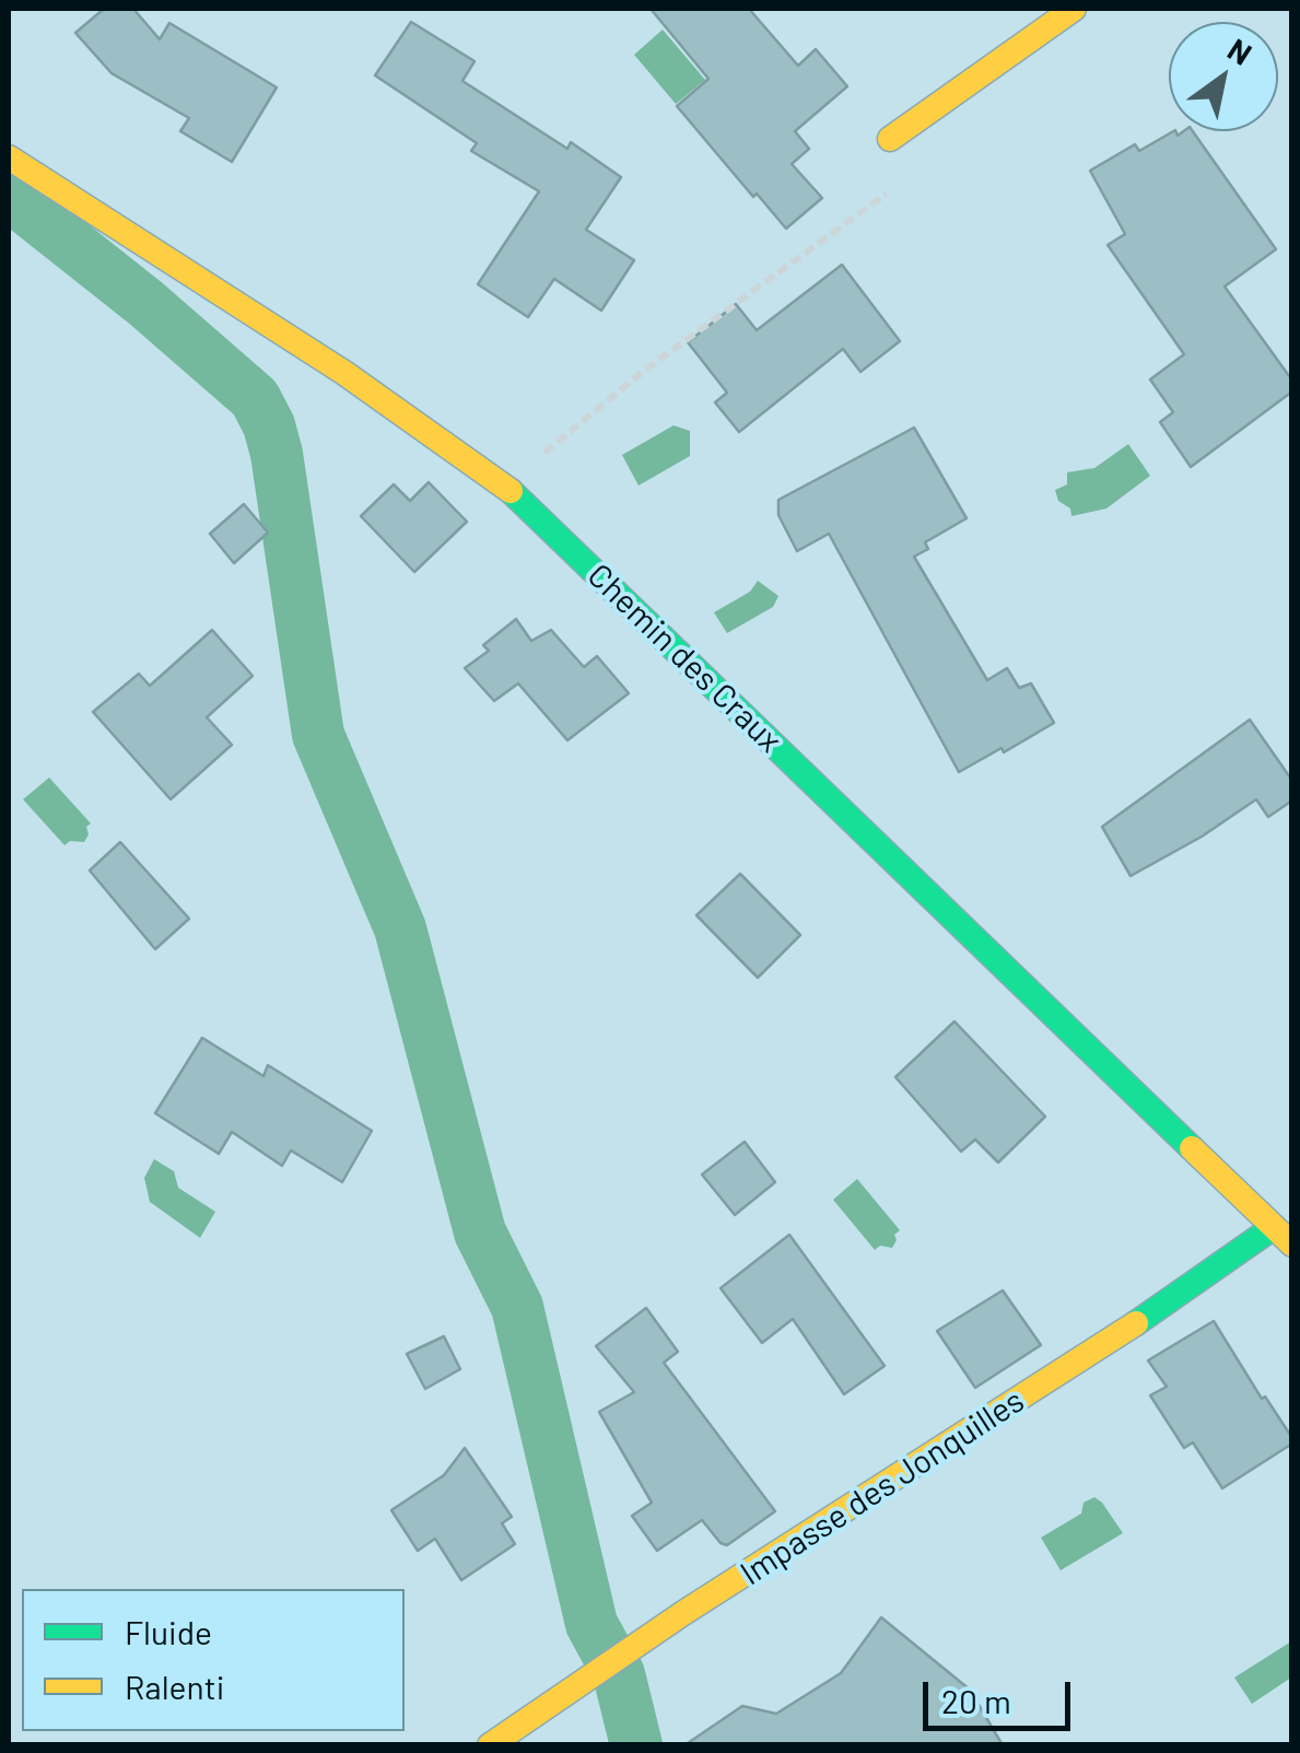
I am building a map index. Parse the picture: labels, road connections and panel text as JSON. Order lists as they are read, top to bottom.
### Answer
{
  "streets": {
    "street": ["Chemin des Craux", "Impasse des Jonquilles"]
  },
  "crossings": [
    ["Chemin des Craux", "Impasse des Jonquilles"]
  ],
  "legend": ["Fluide", "Ralenti"],
  "scale_bar": "20 m",
  "north": "top right"
}
